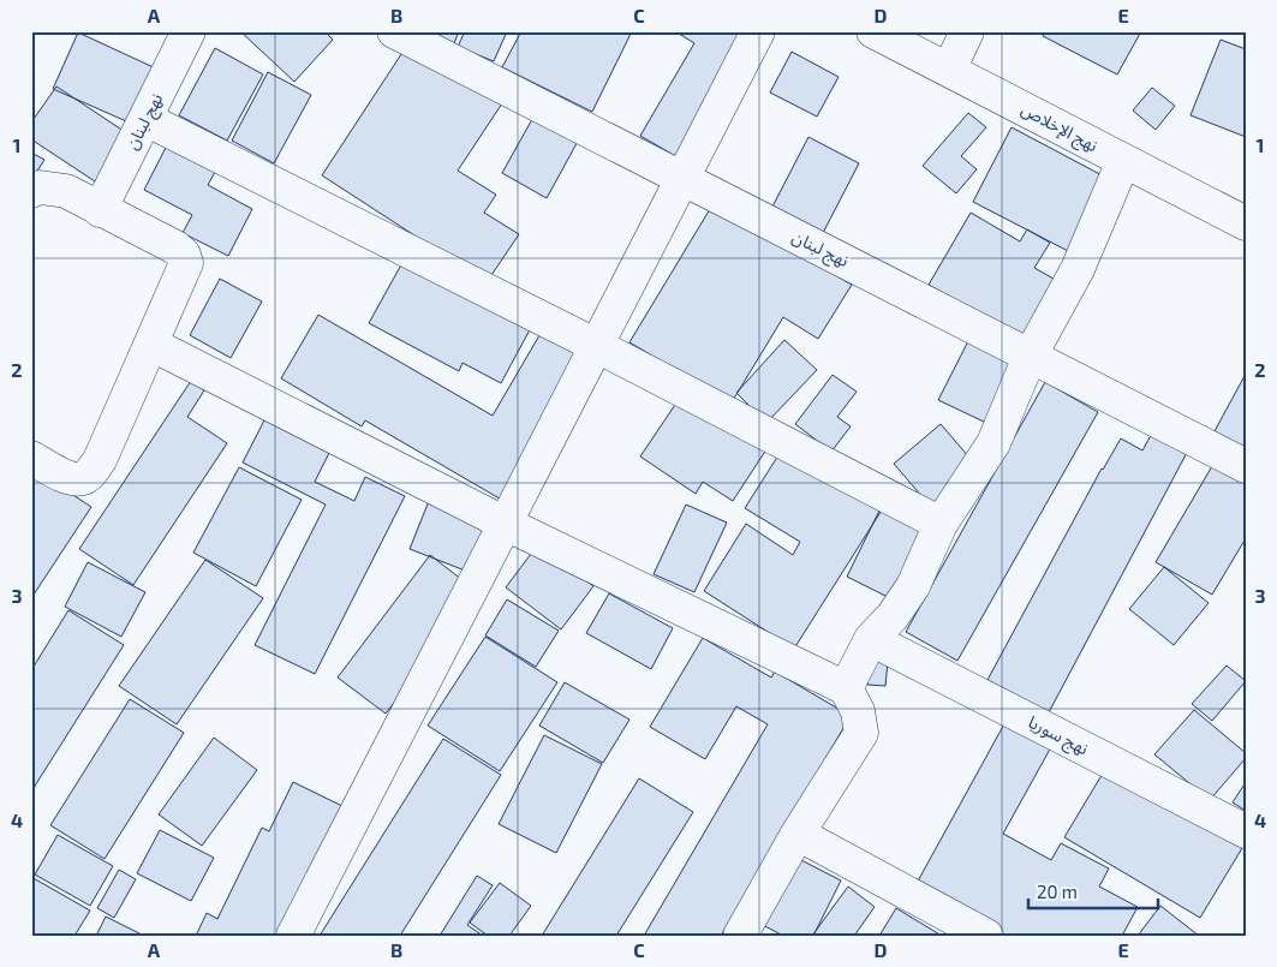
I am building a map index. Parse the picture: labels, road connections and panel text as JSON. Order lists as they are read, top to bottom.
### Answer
{
  "streets": {
    "street": ["نهج لبنان", "نهج الإخلاص", "نهج سوريا"]
  },
  "scale_bar": "20 m",
  "grid": {
    "columns": [
      "A",
      "B",
      "C",
      "D",
      "E"
    ],
    "rows": [
      "1",
      "2",
      "3",
      "4"
    ]
  }
}
